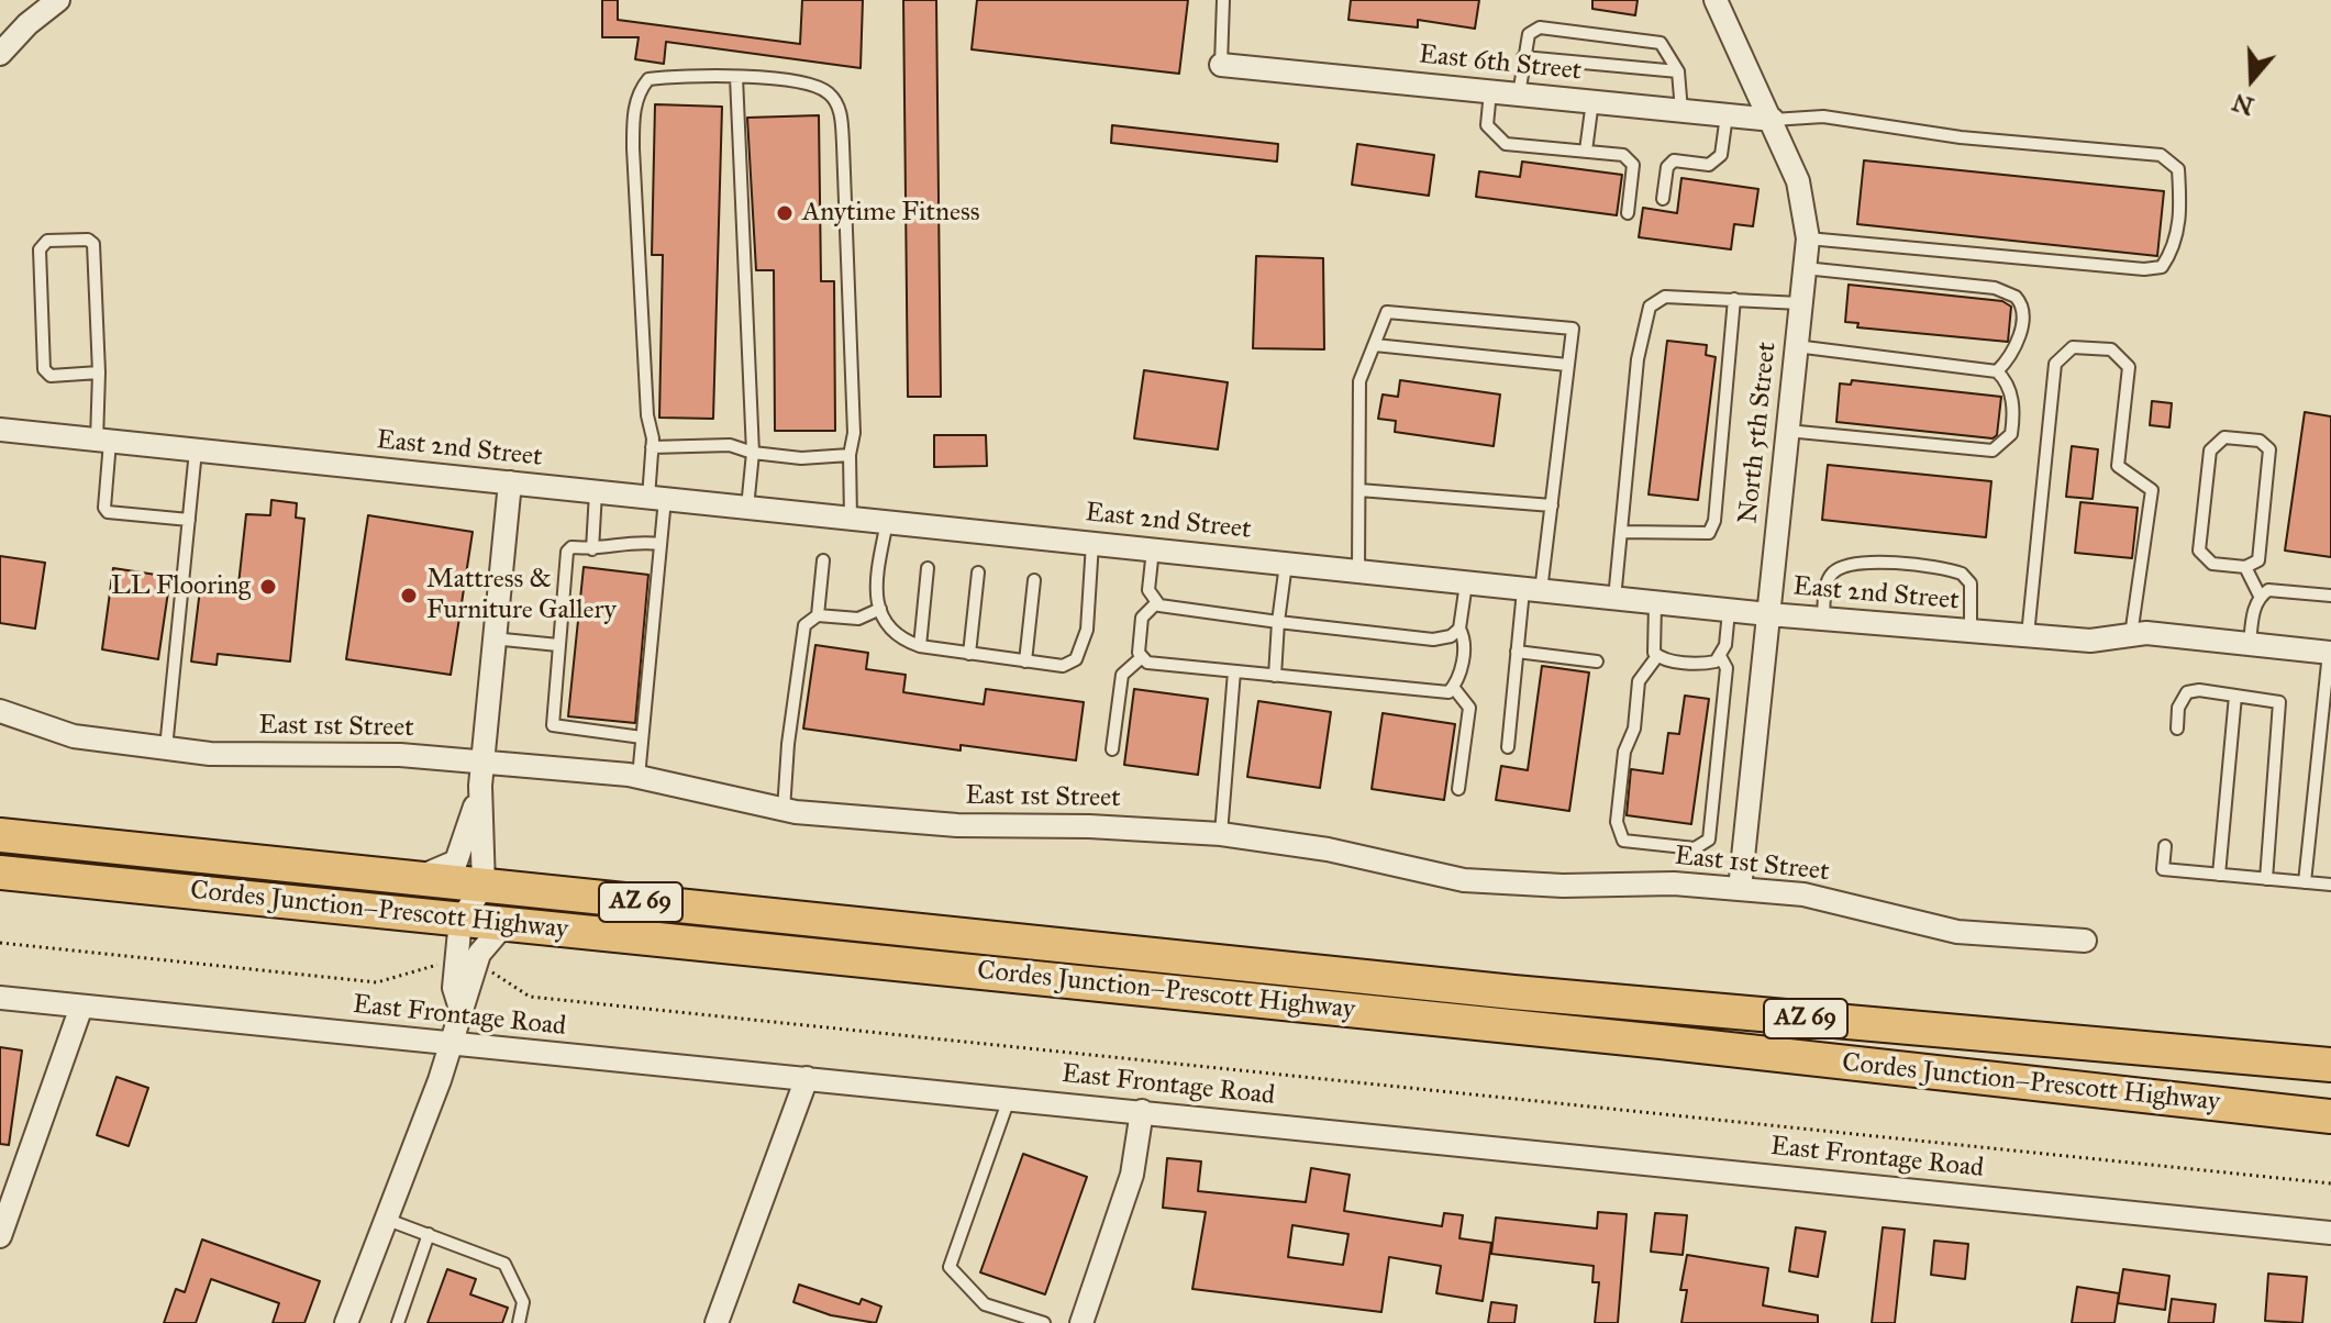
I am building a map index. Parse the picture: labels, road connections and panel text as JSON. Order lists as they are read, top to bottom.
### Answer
{
  "streets": {
    "main road": ["AZ 69", "Cordes Junction–Prescott Highway"],
    "street": [
      "East 6th Street",
      "North 5th Street",
      "East 2nd Street",
      "East 1st Street",
      "East Frontage Road"
    ]
  },
  "crossings": [
    ["East 6th Street", "North 5th Street"],
    ["North 5th Street", "East 2nd Street"],
    ["North 5th Street", "East 1st Street"]
  ],
  "places": ["Anytime Fitness", "LL Flooring", "Mattress & Furniture Gallery"],
  "north": "bottom"
}
